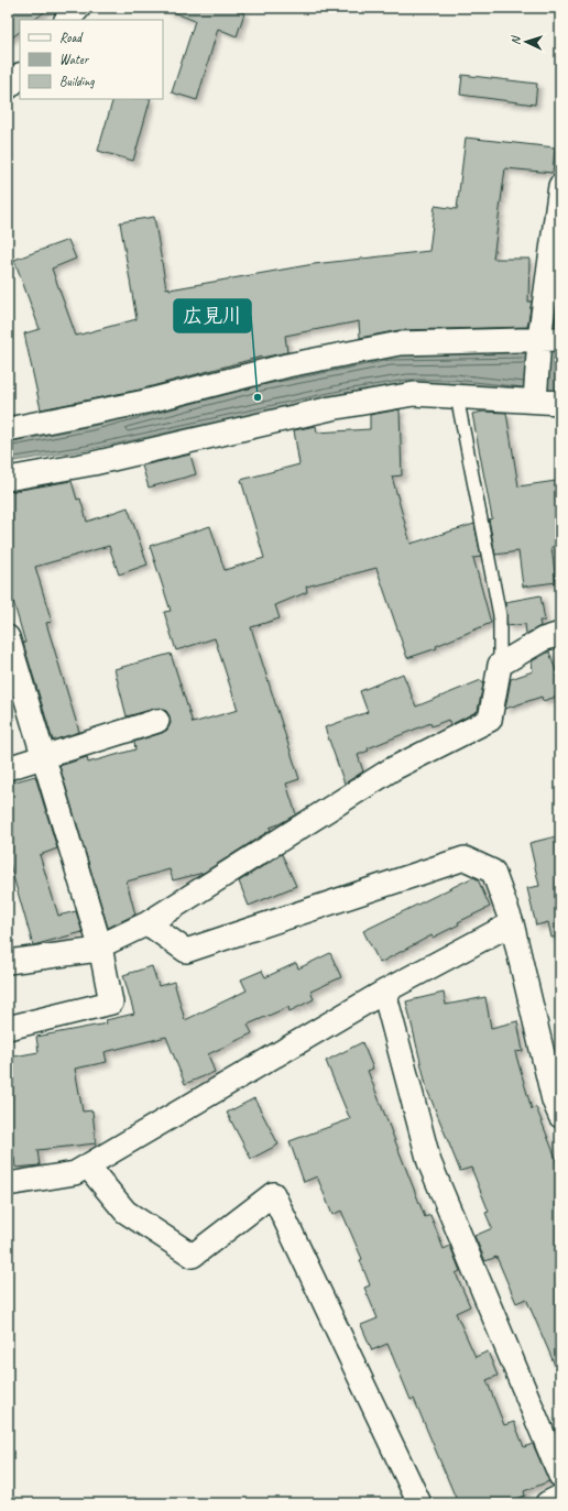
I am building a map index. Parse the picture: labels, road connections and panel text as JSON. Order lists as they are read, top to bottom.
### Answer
{
  "places": ["広見川"],
  "legend": ["Road", "Water", "Building"],
  "north": "left"
}
